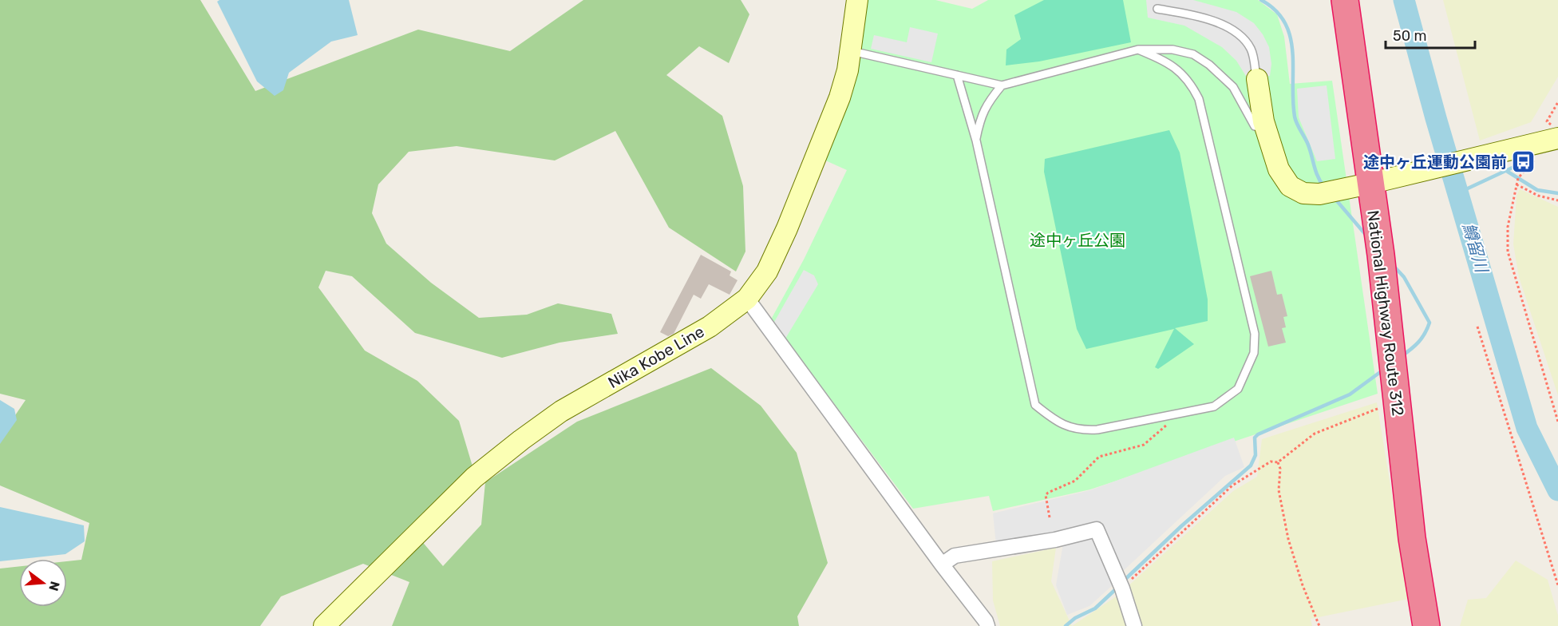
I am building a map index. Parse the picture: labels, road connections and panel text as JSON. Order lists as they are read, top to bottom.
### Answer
{
  "streets": {
    "highway": ["National Highway Route 312"],
    "main road": ["Nika Kobe Line"]
  },
  "water": ["鱒留川"],
  "parks": ["途中ヶ丘公園"],
  "places": {
    "bus stop": ["途中ヶ丘運動公園前"]
  },
  "scale_bar": "50 m",
  "north": "right"
}
